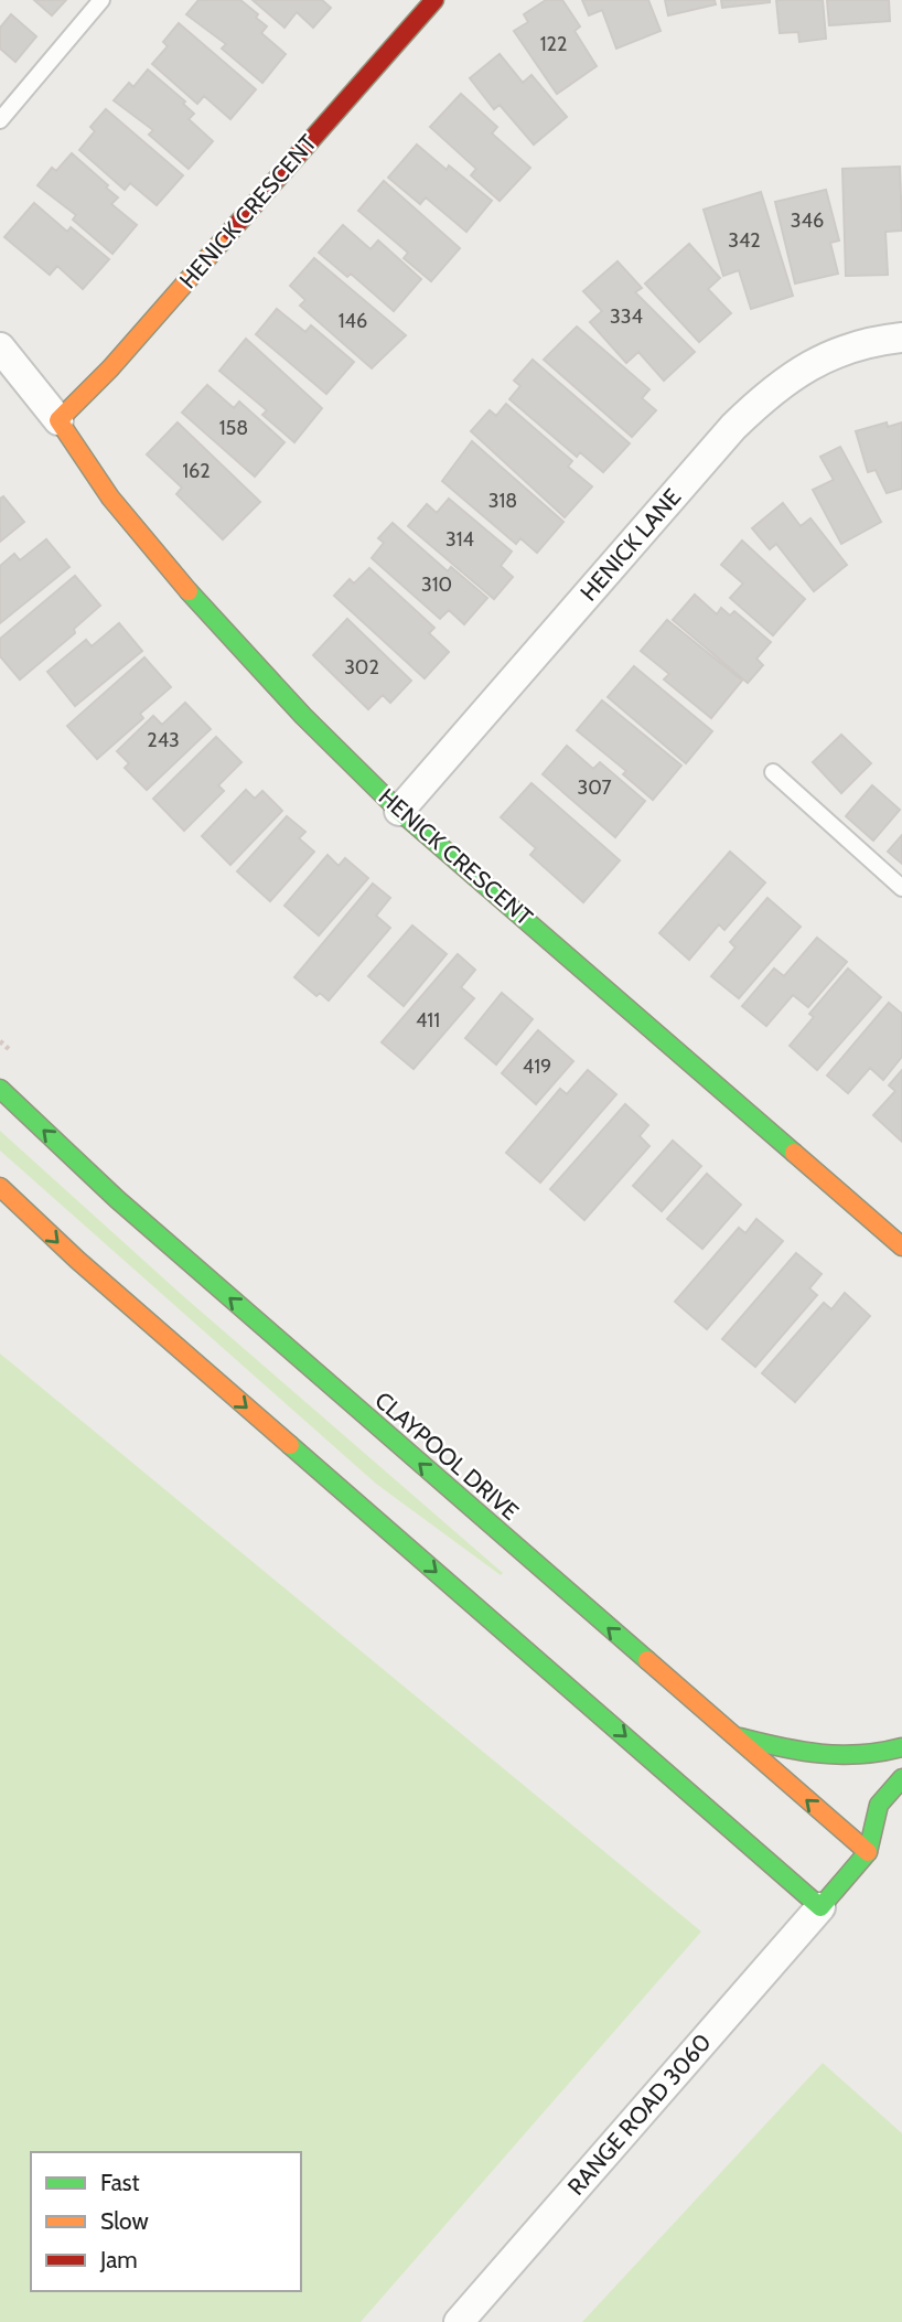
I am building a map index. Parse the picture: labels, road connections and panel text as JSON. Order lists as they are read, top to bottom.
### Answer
{
  "streets": {
    "main road": ["HENICK CRESCENT", "CLAYPOOL DRIVE"],
    "street": ["HENICK LANE", "RANGE ROAD 3060"]
  },
  "crossings": [
    ["HENICK CRESCENT", "HENICK LANE"]
  ],
  "house_numbers": [
    "122",
    "346",
    "342",
    "334",
    "146",
    "158",
    "162",
    "318",
    "314",
    "310",
    "302",
    "243",
    "307",
    "411",
    "419"
  ],
  "legend": ["Fast", "Slow", "Jam"]
}
